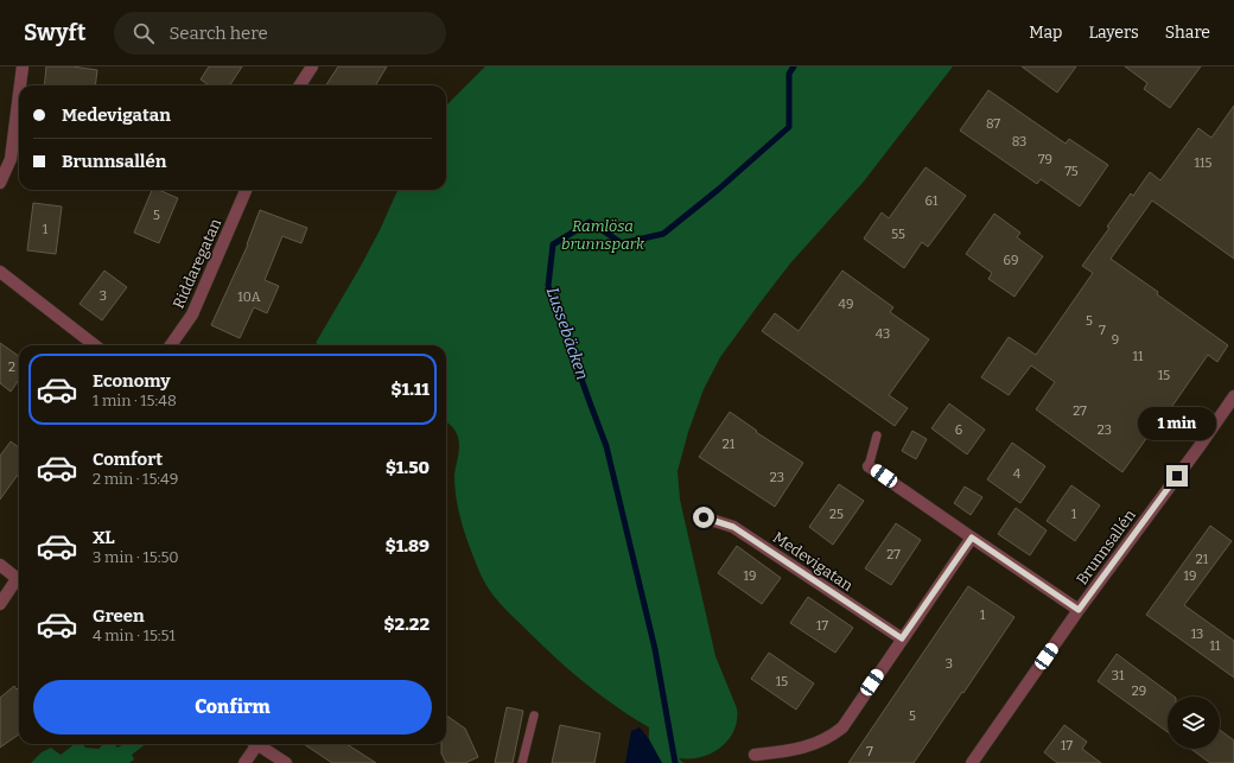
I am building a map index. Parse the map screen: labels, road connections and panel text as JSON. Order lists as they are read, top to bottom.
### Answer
{
  "streets": {
    "street": ["Riddaregatan", "Brunnsallén", "Medevigatan"]
  },
  "water": ["Lussebäcken"],
  "parks": ["Ramlösa brunnspark"],
  "house_numbers": [
    "87",
    "83",
    "79",
    "115",
    "75",
    "61",
    "5",
    "1",
    "55",
    "69",
    "3",
    "10A",
    "49",
    "5",
    "7",
    "43",
    "9",
    "11",
    "2",
    "15",
    "27",
    "6",
    "23",
    "21",
    "4",
    "23",
    "25",
    "1",
    "27",
    "21",
    "19",
    "19",
    "1",
    "17",
    "13",
    "11",
    "3",
    "31",
    "15",
    "29",
    "5",
    "17",
    "7"
  ],
  "page": {
    "header": "Swyft",
    "search": "Search here",
    "nav": ["Map", "Layers", "Share"],
    "banner": ["Medevigatan", "Brunnsallén"],
    "list": [
      {
        "name": "Economy",
        "note": "1 min · 15:48",
        "value": "$1.11"
      },
      {
        "name": "Comfort",
        "note": "2 min · 15:49",
        "value": "$1.50"
      },
      {
        "name": "XL",
        "note": "3 min · 15:50",
        "value": "$1.89"
      },
      {
        "name": "Green",
        "note": "4 min · 15:51",
        "value": "$2.22"
      }
    ],
    "bubble": "1 min",
    "buttons": "Confirm"
  }
}
